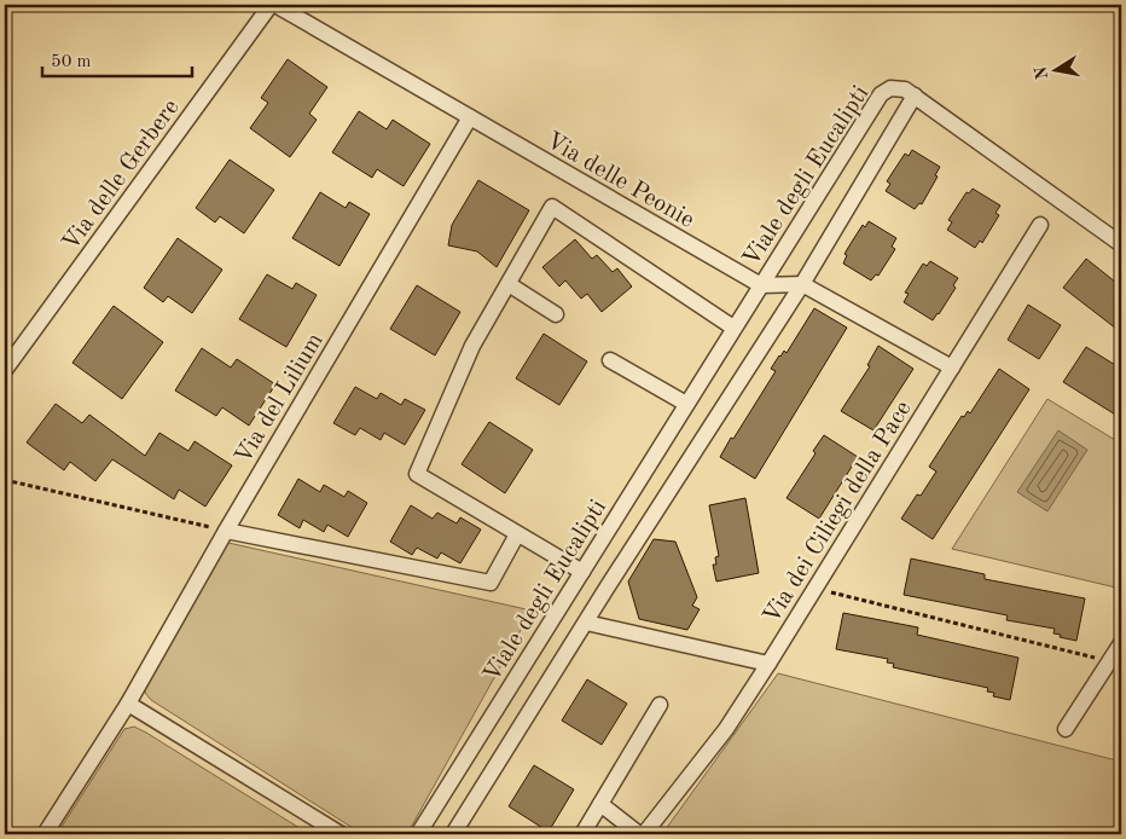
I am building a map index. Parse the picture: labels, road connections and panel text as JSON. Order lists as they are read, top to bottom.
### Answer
{
  "streets": {
    "street": [
      "Via delle Gerbere",
      "Viale degli Eucalipti",
      "Via delle Peonie",
      "Via del Lilium",
      "Via dei Ciliegi della Pace"
    ]
  },
  "crossings": [
    ["Viale degli Eucalipti", "Via delle Peonie"],
    ["Via delle Peonie", "Via del Lilium"]
  ],
  "scale_bar": "50 m",
  "north": "left"
}
